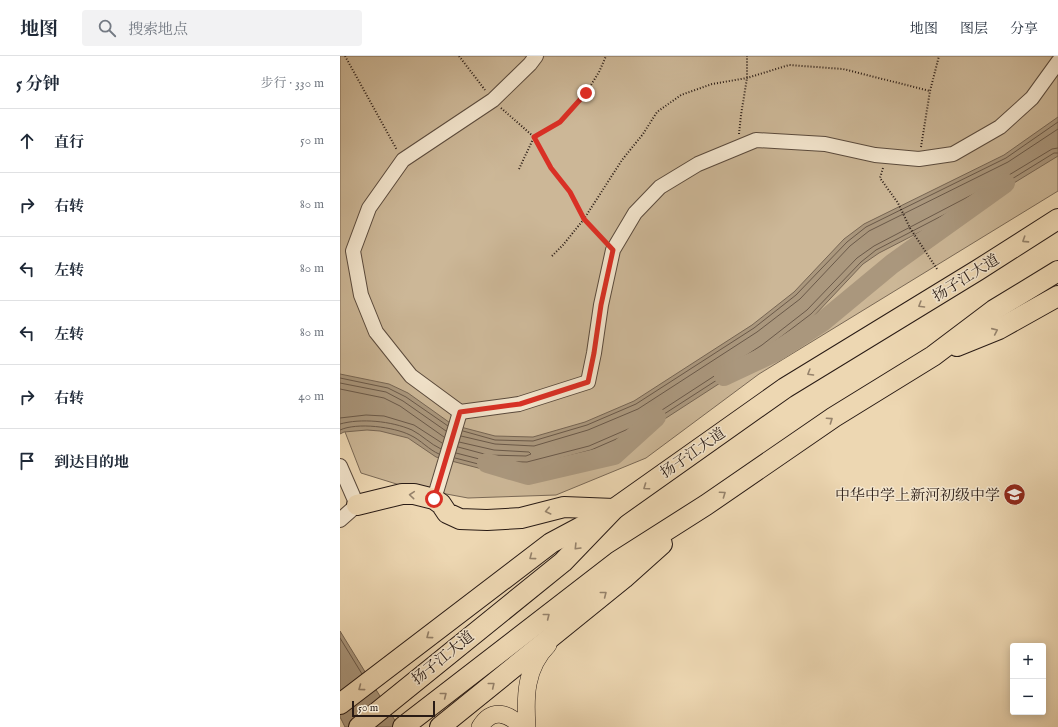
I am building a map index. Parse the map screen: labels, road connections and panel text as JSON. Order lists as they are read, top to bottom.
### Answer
{
  "streets": {
    "highway": ["扬子江大道"]
  },
  "places": {
    "school or university": ["中华中学上新河初级中学"]
  },
  "scale_bar": "50 m",
  "page": {
    "header": "地图",
    "search": "搜索地点",
    "nav": ["地图", "图层", "分享"],
    "heading": ["5 分钟", "步行 · 330 m"],
    "list": [
      ["直行", "50 m"],
      ["右转", "80 m"],
      ["左转", "80 m"],
      ["左转", "80 m"],
      ["右转", "40 m"],
      "到达目的地"
    ],
    "map_buttons": ["+", "−"],
    "scale": "50 m"
  }
}
